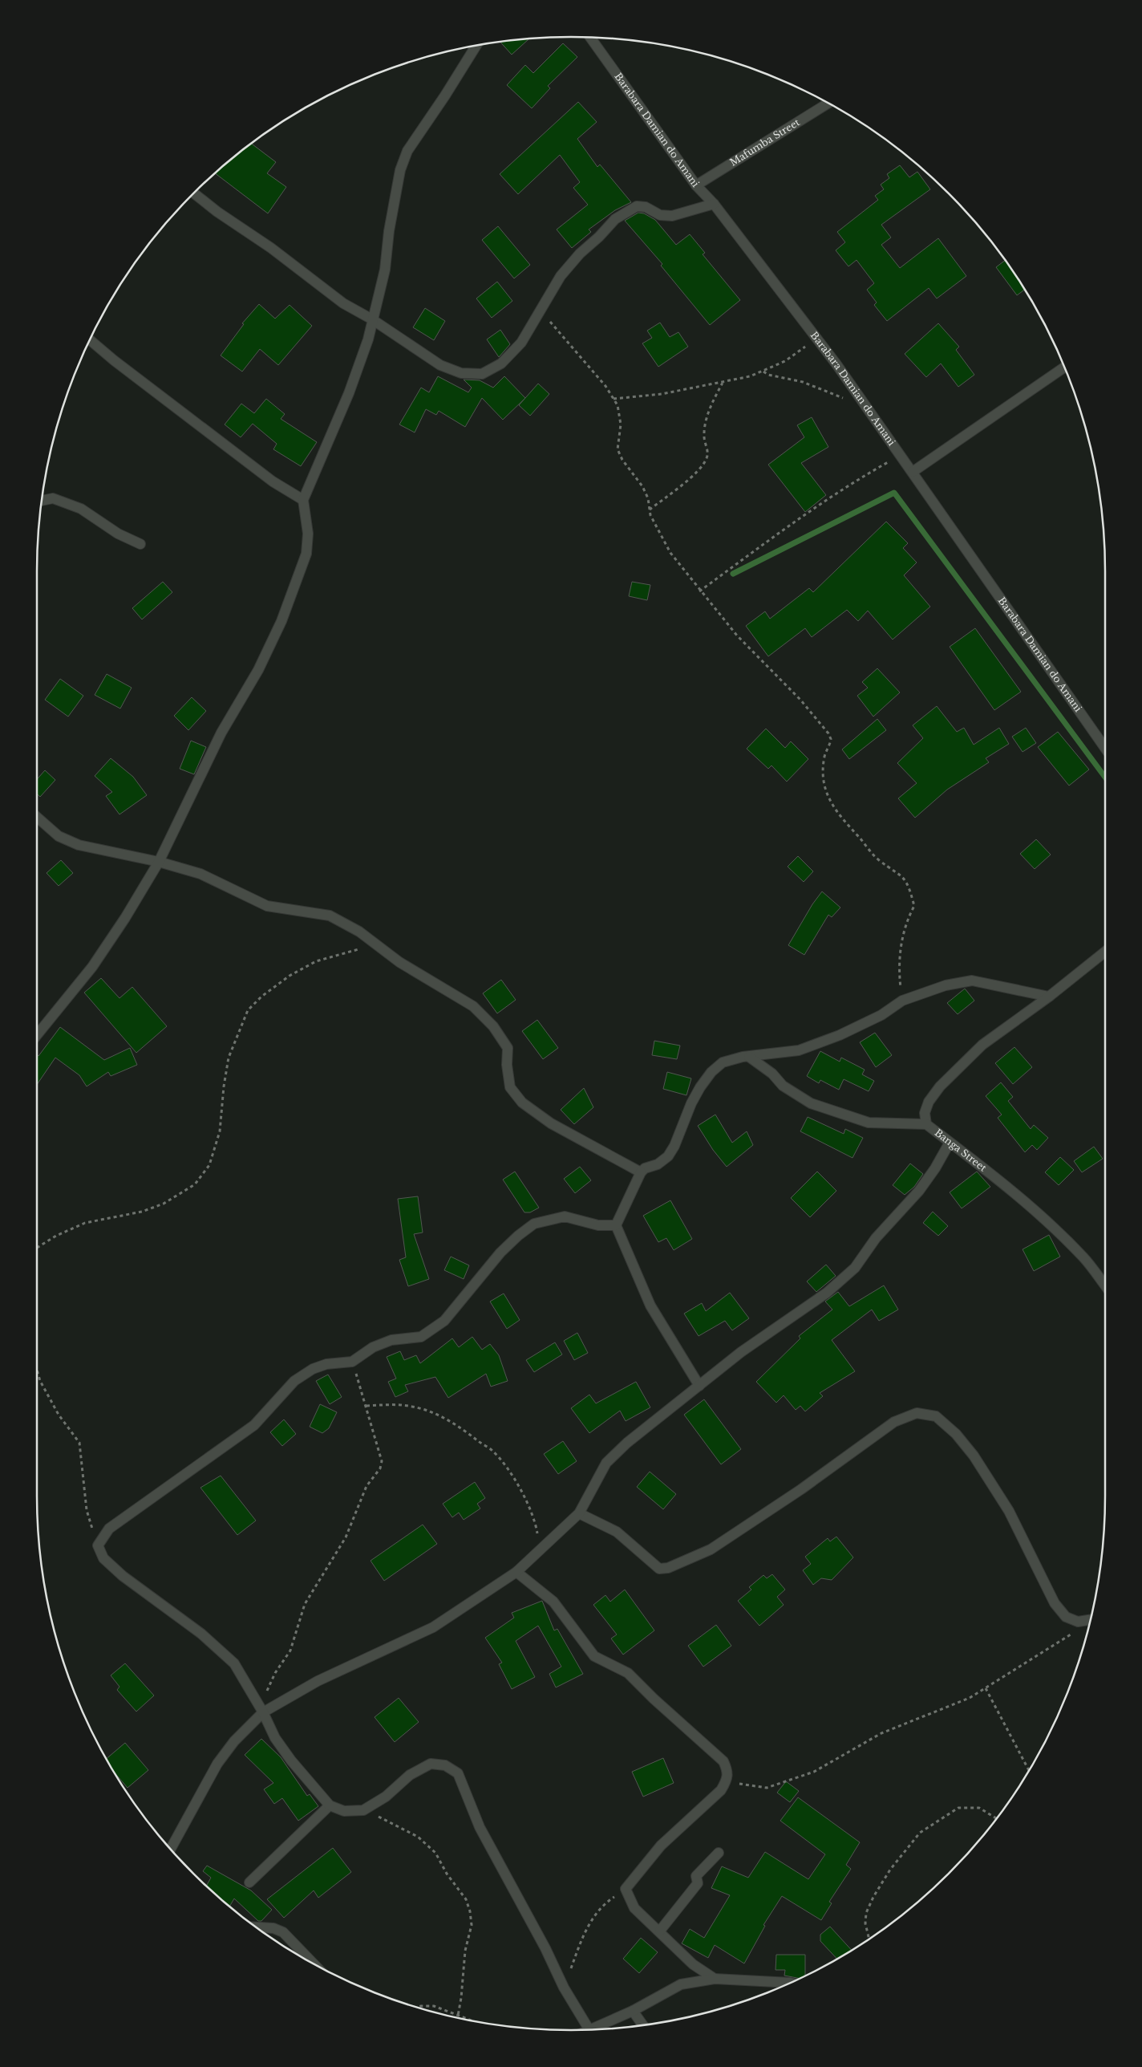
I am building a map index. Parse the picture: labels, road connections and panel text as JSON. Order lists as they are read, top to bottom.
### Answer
{
  "streets": {
    "street": ["Barabara Damian do Amani", "Mafumba Street", "Banga Street"]
  },
  "crossings": [
    ["Barabara Damian do Amani", "Mafumba Street"]
  ]
}
